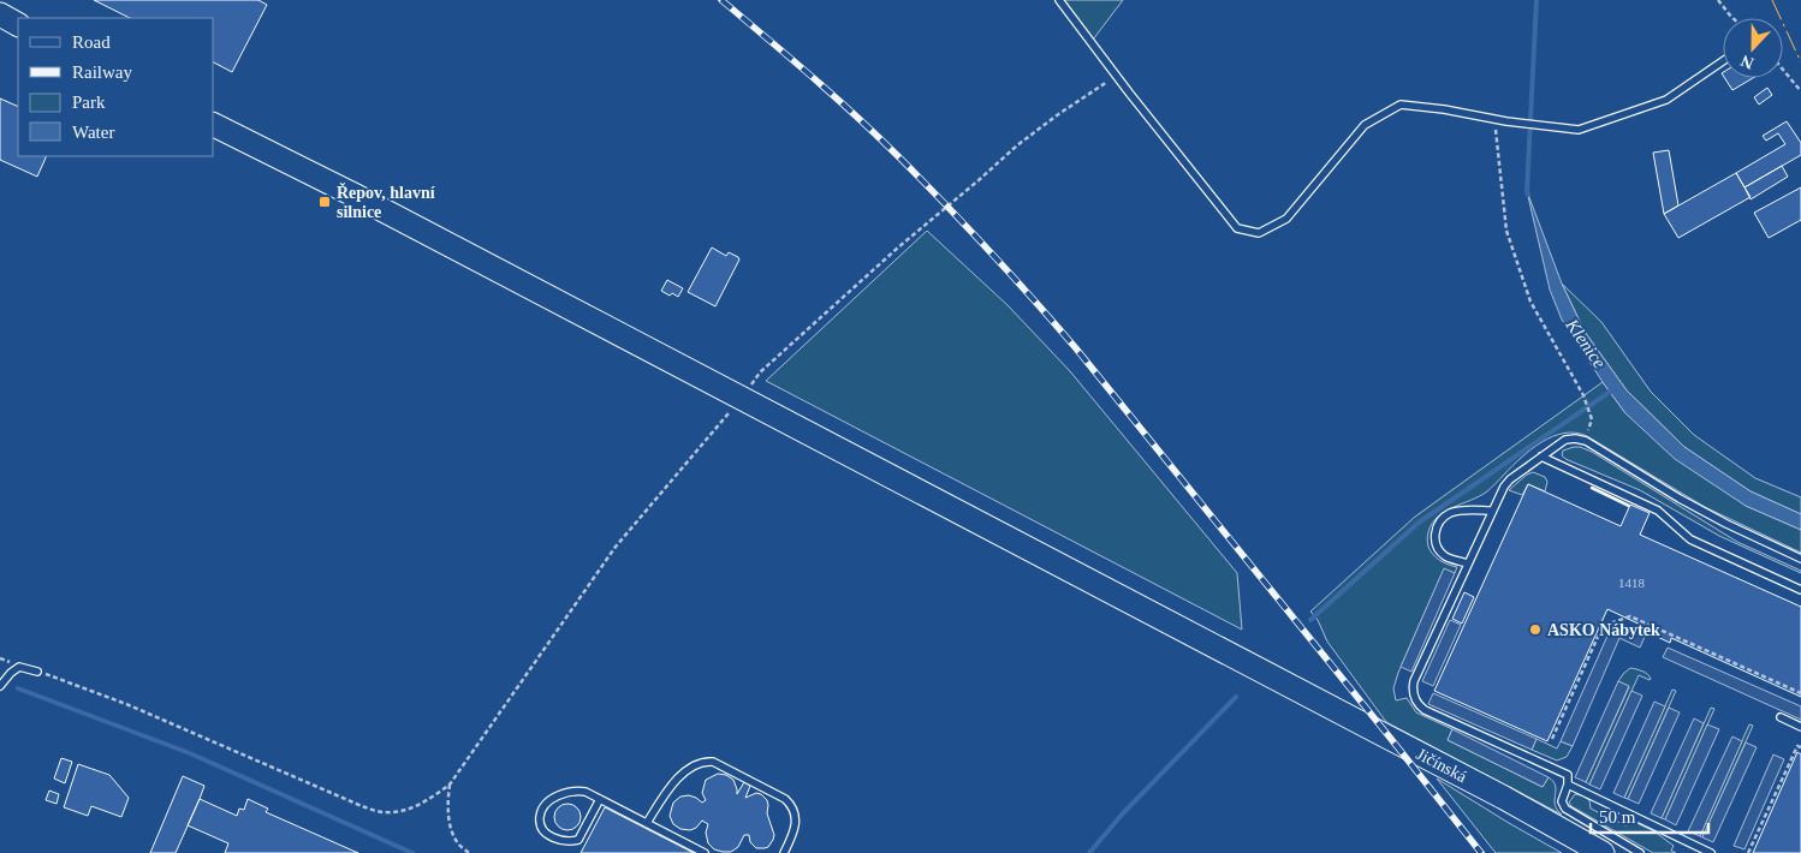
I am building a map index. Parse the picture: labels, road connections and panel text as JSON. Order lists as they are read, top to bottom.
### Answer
{
  "streets": {
    "main road": ["Jičínská"]
  },
  "water": ["Klenice"],
  "places": {
    "transit": ["Řepov, hlavní silnice"],
    "other": ["ASKO Nábytek"]
  },
  "house_numbers": ["1418"],
  "legend": [
    "Road",
    "Railway",
    "Park",
    "Water"
  ],
  "scale_bar": "50 m",
  "north": "bottom"
}
